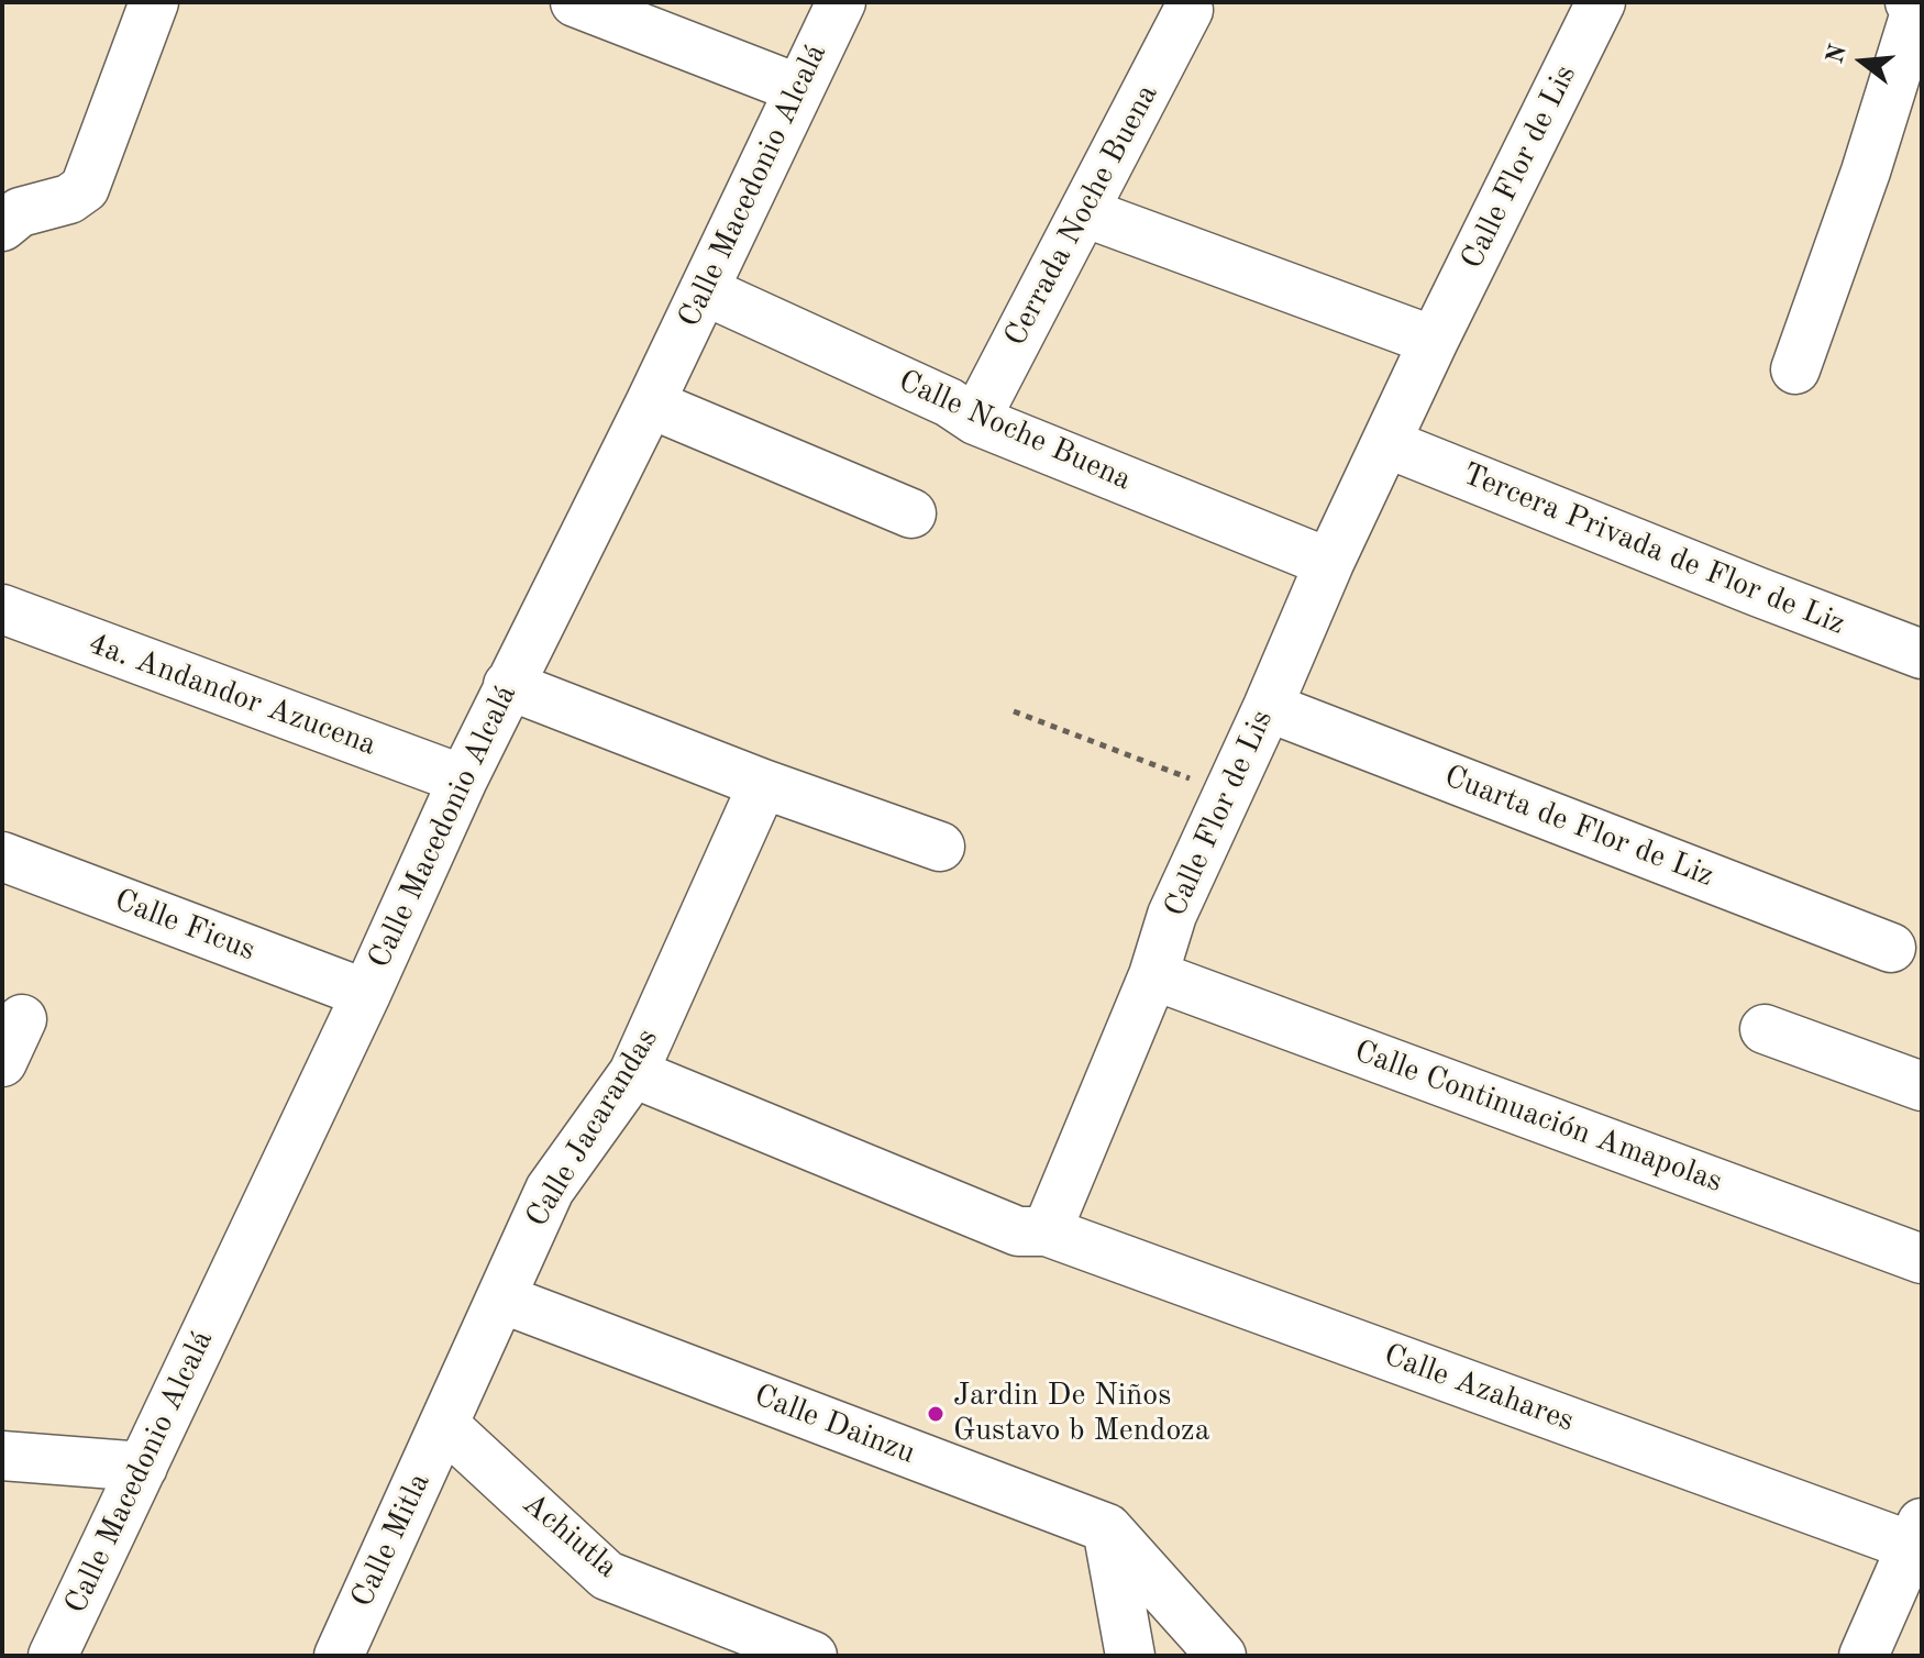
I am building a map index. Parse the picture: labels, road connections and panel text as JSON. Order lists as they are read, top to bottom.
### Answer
{
  "streets": {
    "street": [
      "Calle Flor de Lis",
      "Calle Macedonio Alcalá",
      "Cerrada Noche Buena",
      "Calle Noche Buena",
      "Tercera Privada de Flor de Liz",
      "4a. Andandor Azucena",
      "Cuarta de Flor de Liz",
      "Calle Ficus",
      "Calle Continuación Amapolas",
      "Calle Jacarandas",
      "Calle Azahares",
      "Calle Dainzu",
      "Achiutla",
      "Calle Mitla"
    ]
  },
  "crossings": [
    ["Calle Flor de Lis", "Calle Noche Buena"],
    ["Calle Flor de Lis", "Tercera Privada de Flor de Liz"],
    ["Calle Flor de Lis", "Cuarta de Flor de Liz"],
    ["Calle Flor de Lis", "Calle Continuación Amapolas"],
    ["Calle Flor de Lis", "Calle Azahares"],
    ["Calle Macedonio Alcalá", "Calle Noche Buena"],
    ["Calle Macedonio Alcalá", "4a. Andandor Azucena"],
    ["Calle Macedonio Alcalá", "Calle Ficus"],
    ["Cerrada Noche Buena", "Calle Noche Buena"],
    ["Calle Jacarandas", "Calle Dainzu"],
    ["Calle Jacarandas", "Achiutla"],
    ["Calle Jacarandas", "Calle Mitla"],
    ["Achiutla", "Calle Mitla"]
  ],
  "places": ["Jardin De Niños Gustavo b Mendoza"],
  "north": "left"
}
